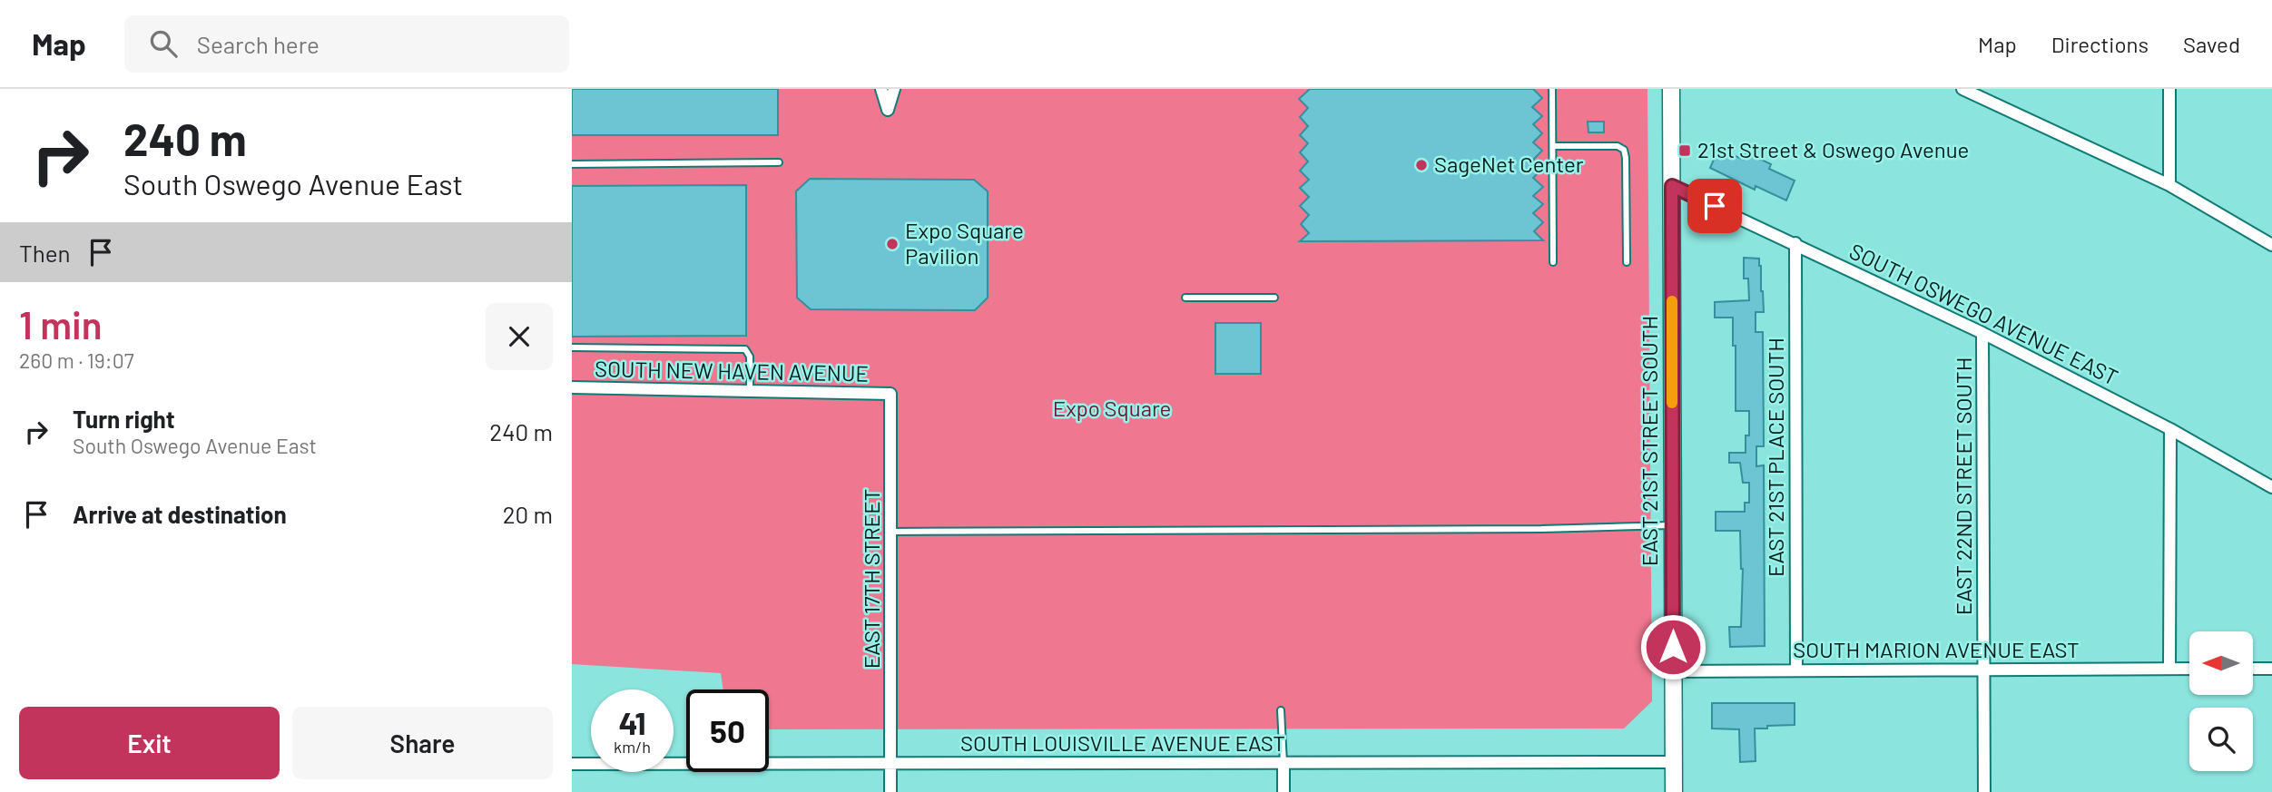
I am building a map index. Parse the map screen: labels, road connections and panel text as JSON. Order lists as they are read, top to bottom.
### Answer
{
  "streets": {
    "main road": ["EAST 21ST STREET SOUTH"],
    "street": [
      "SOUTH OSWEGO AVENUE EAST",
      "SOUTH NEW HAVEN AVENUE",
      "EAST 21ST PLACE SOUTH",
      "EAST 22ND STREET SOUTH",
      "EAST 17TH STREET",
      "SOUTH MARION AVENUE EAST",
      "SOUTH LOUISVILLE AVENUE EAST"
    ]
  },
  "crossings": [
    ["SOUTH OSWEGO AVENUE EAST", "EAST 21ST STREET SOUTH"],
    ["SOUTH OSWEGO AVENUE EAST", "EAST 21ST PLACE SOUTH"],
    ["SOUTH OSWEGO AVENUE EAST", "EAST 22ND STREET SOUTH"],
    ["SOUTH NEW HAVEN AVENUE", "EAST 17TH STREET"],
    ["EAST 21ST STREET SOUTH", "SOUTH MARION AVENUE EAST"],
    ["EAST 21ST STREET SOUTH", "SOUTH LOUISVILLE AVENUE EAST"],
    ["EAST 21ST PLACE SOUTH", "SOUTH MARION AVENUE EAST"],
    ["EAST 22ND STREET SOUTH", "SOUTH MARION AVENUE EAST"],
    ["EAST 17TH STREET", "SOUTH LOUISVILLE AVENUE EAST"]
  ],
  "parks": ["Expo Square"],
  "places": {
    "transit": ["21st Street & Oswego Avenue"],
    "other": ["SageNet Center", "Expo Square Pavilion"]
  },
  "north": "left",
  "page": {
    "header": "Map",
    "search": "Search here",
    "nav": ["Map", "Directions", "Saved"],
    "turn": ["240 m", "South Oswego Avenue East"],
    "then": "Then",
    "heading": ["1 min", "260 m · 19:07"],
    "list": [
      {
        "name": "Turn right",
        "note": "South Oswego Avenue East",
        "value": "240 m"
      },
      {
        "name": "Arrive at destination",
        "value": "20 m"
      }
    ],
    "speed": "41 km/h",
    "limit": "50",
    "buttons": ["Exit", "Share"]
  }
}
